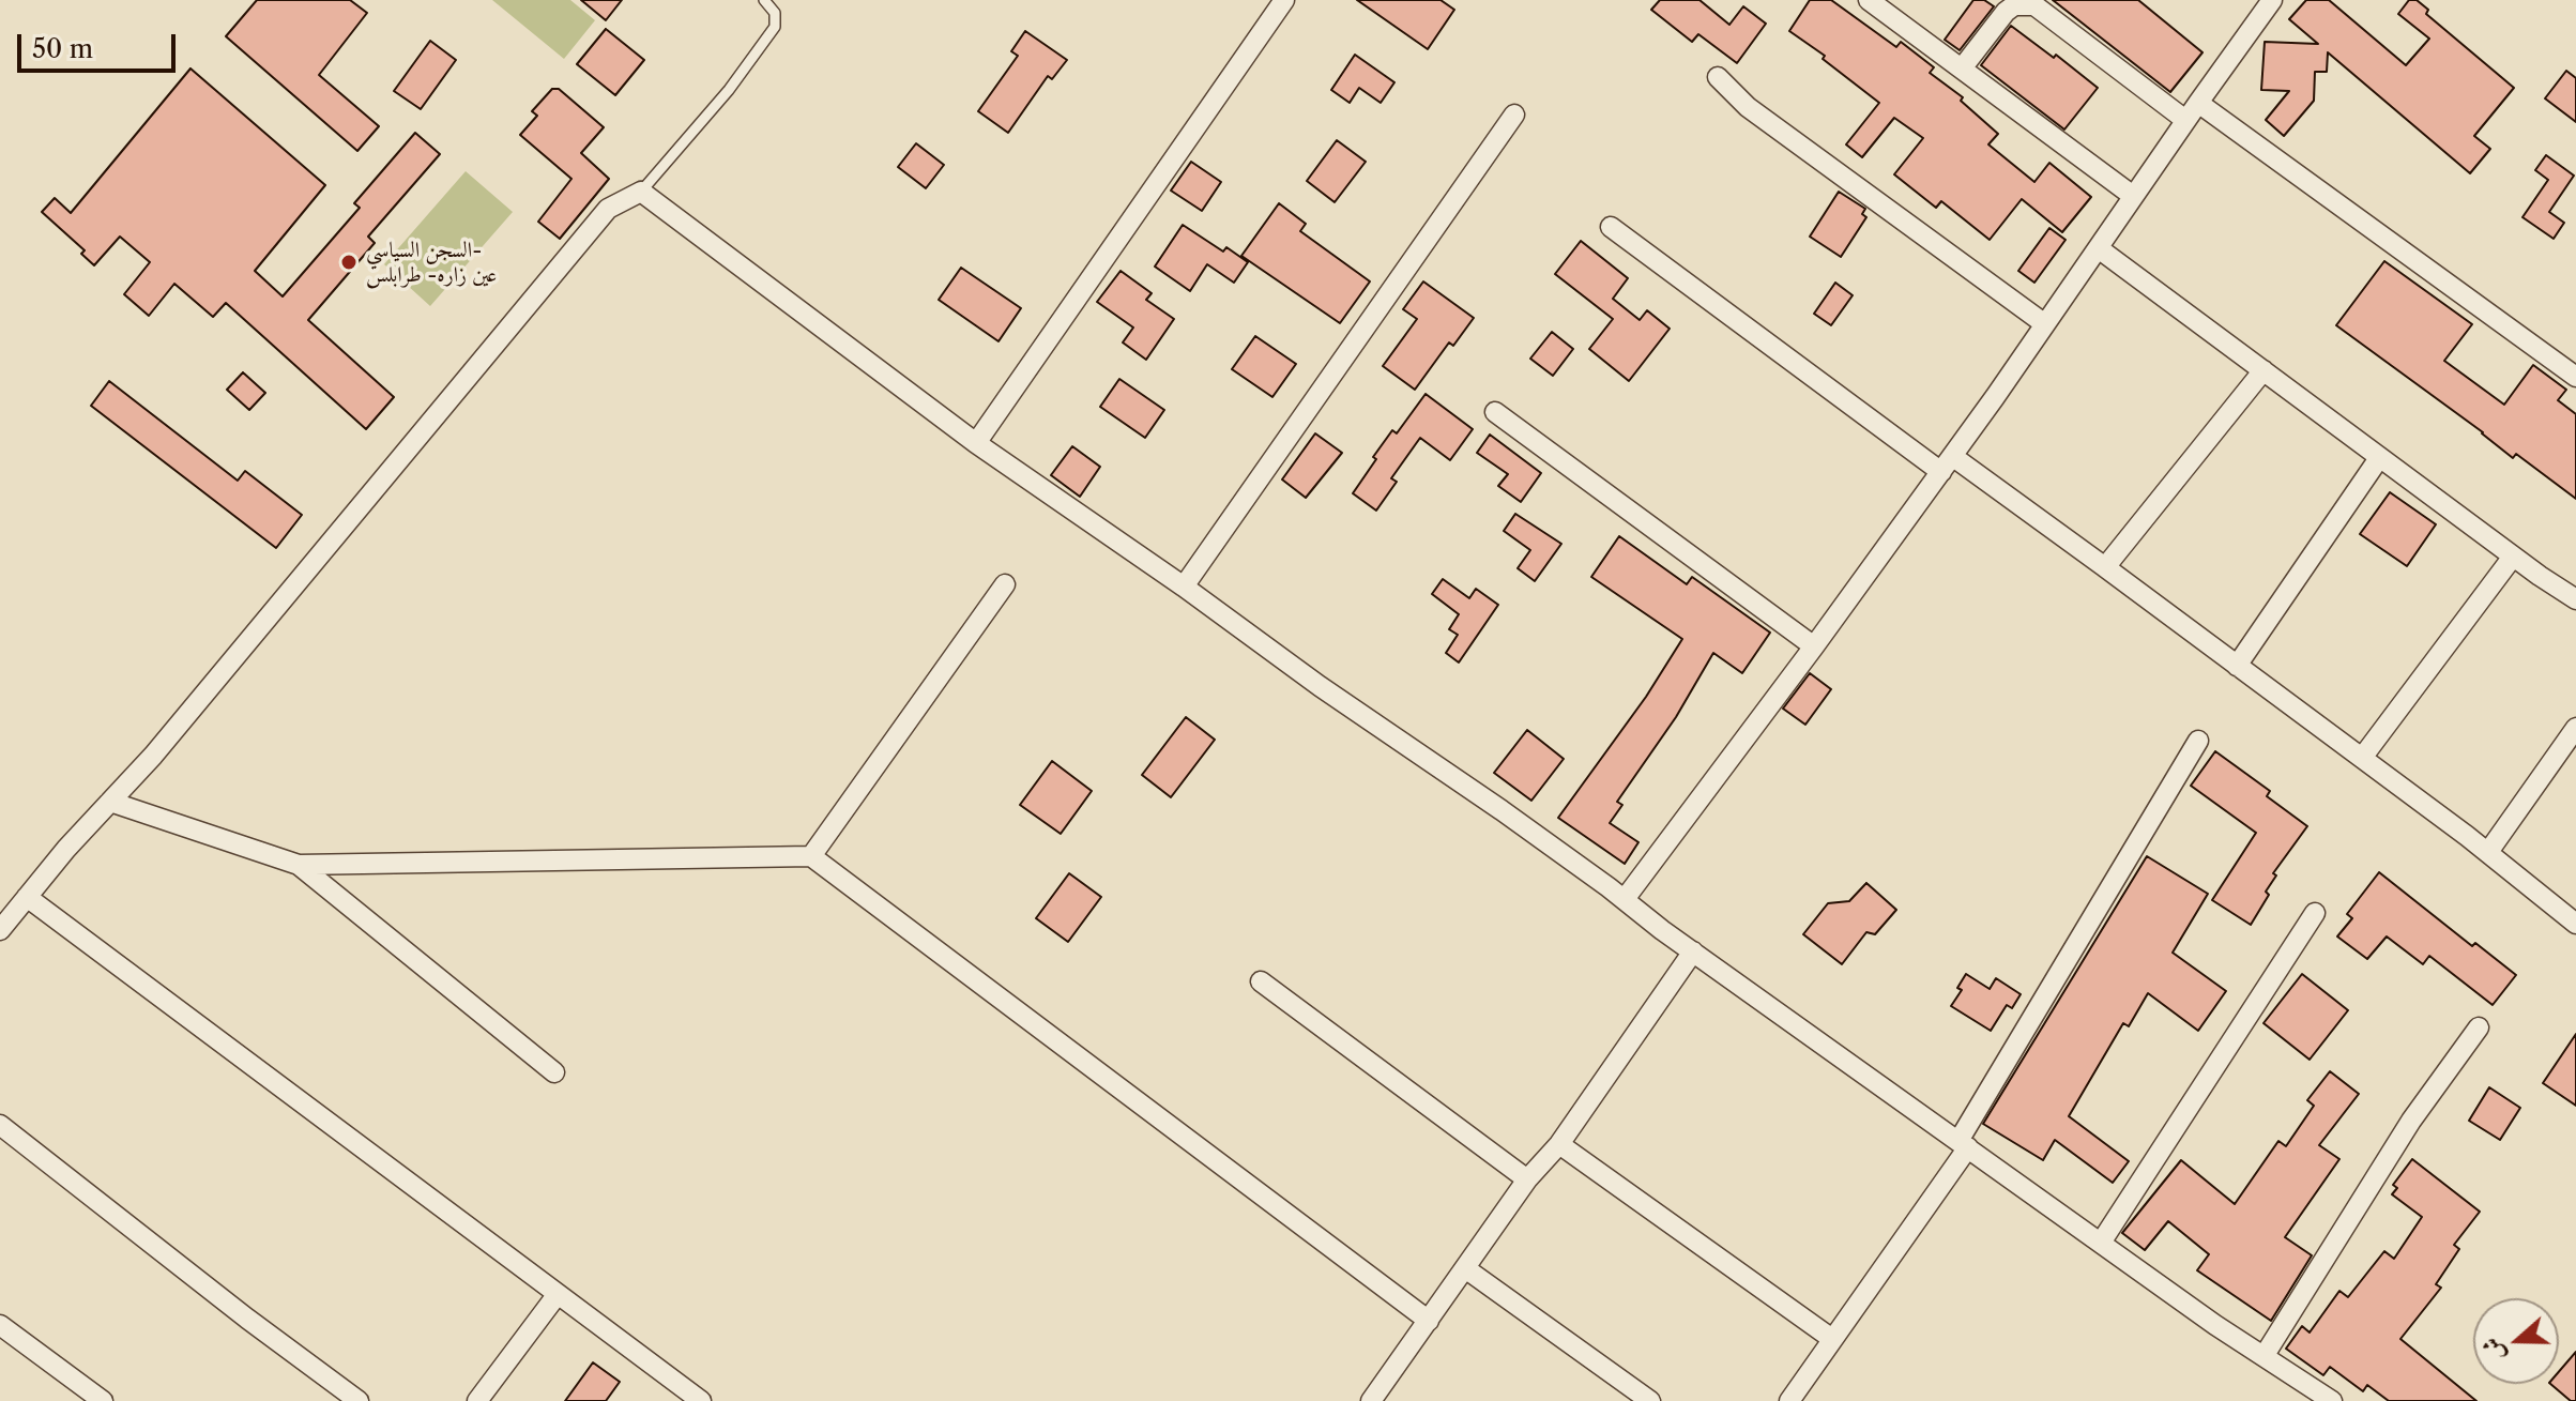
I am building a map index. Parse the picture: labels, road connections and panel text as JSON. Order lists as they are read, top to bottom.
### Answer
{
  "places": ["السجن السياسي- عين زاره- طرابلس"],
  "scale_bar": "50 m",
  "north": "left"
}
